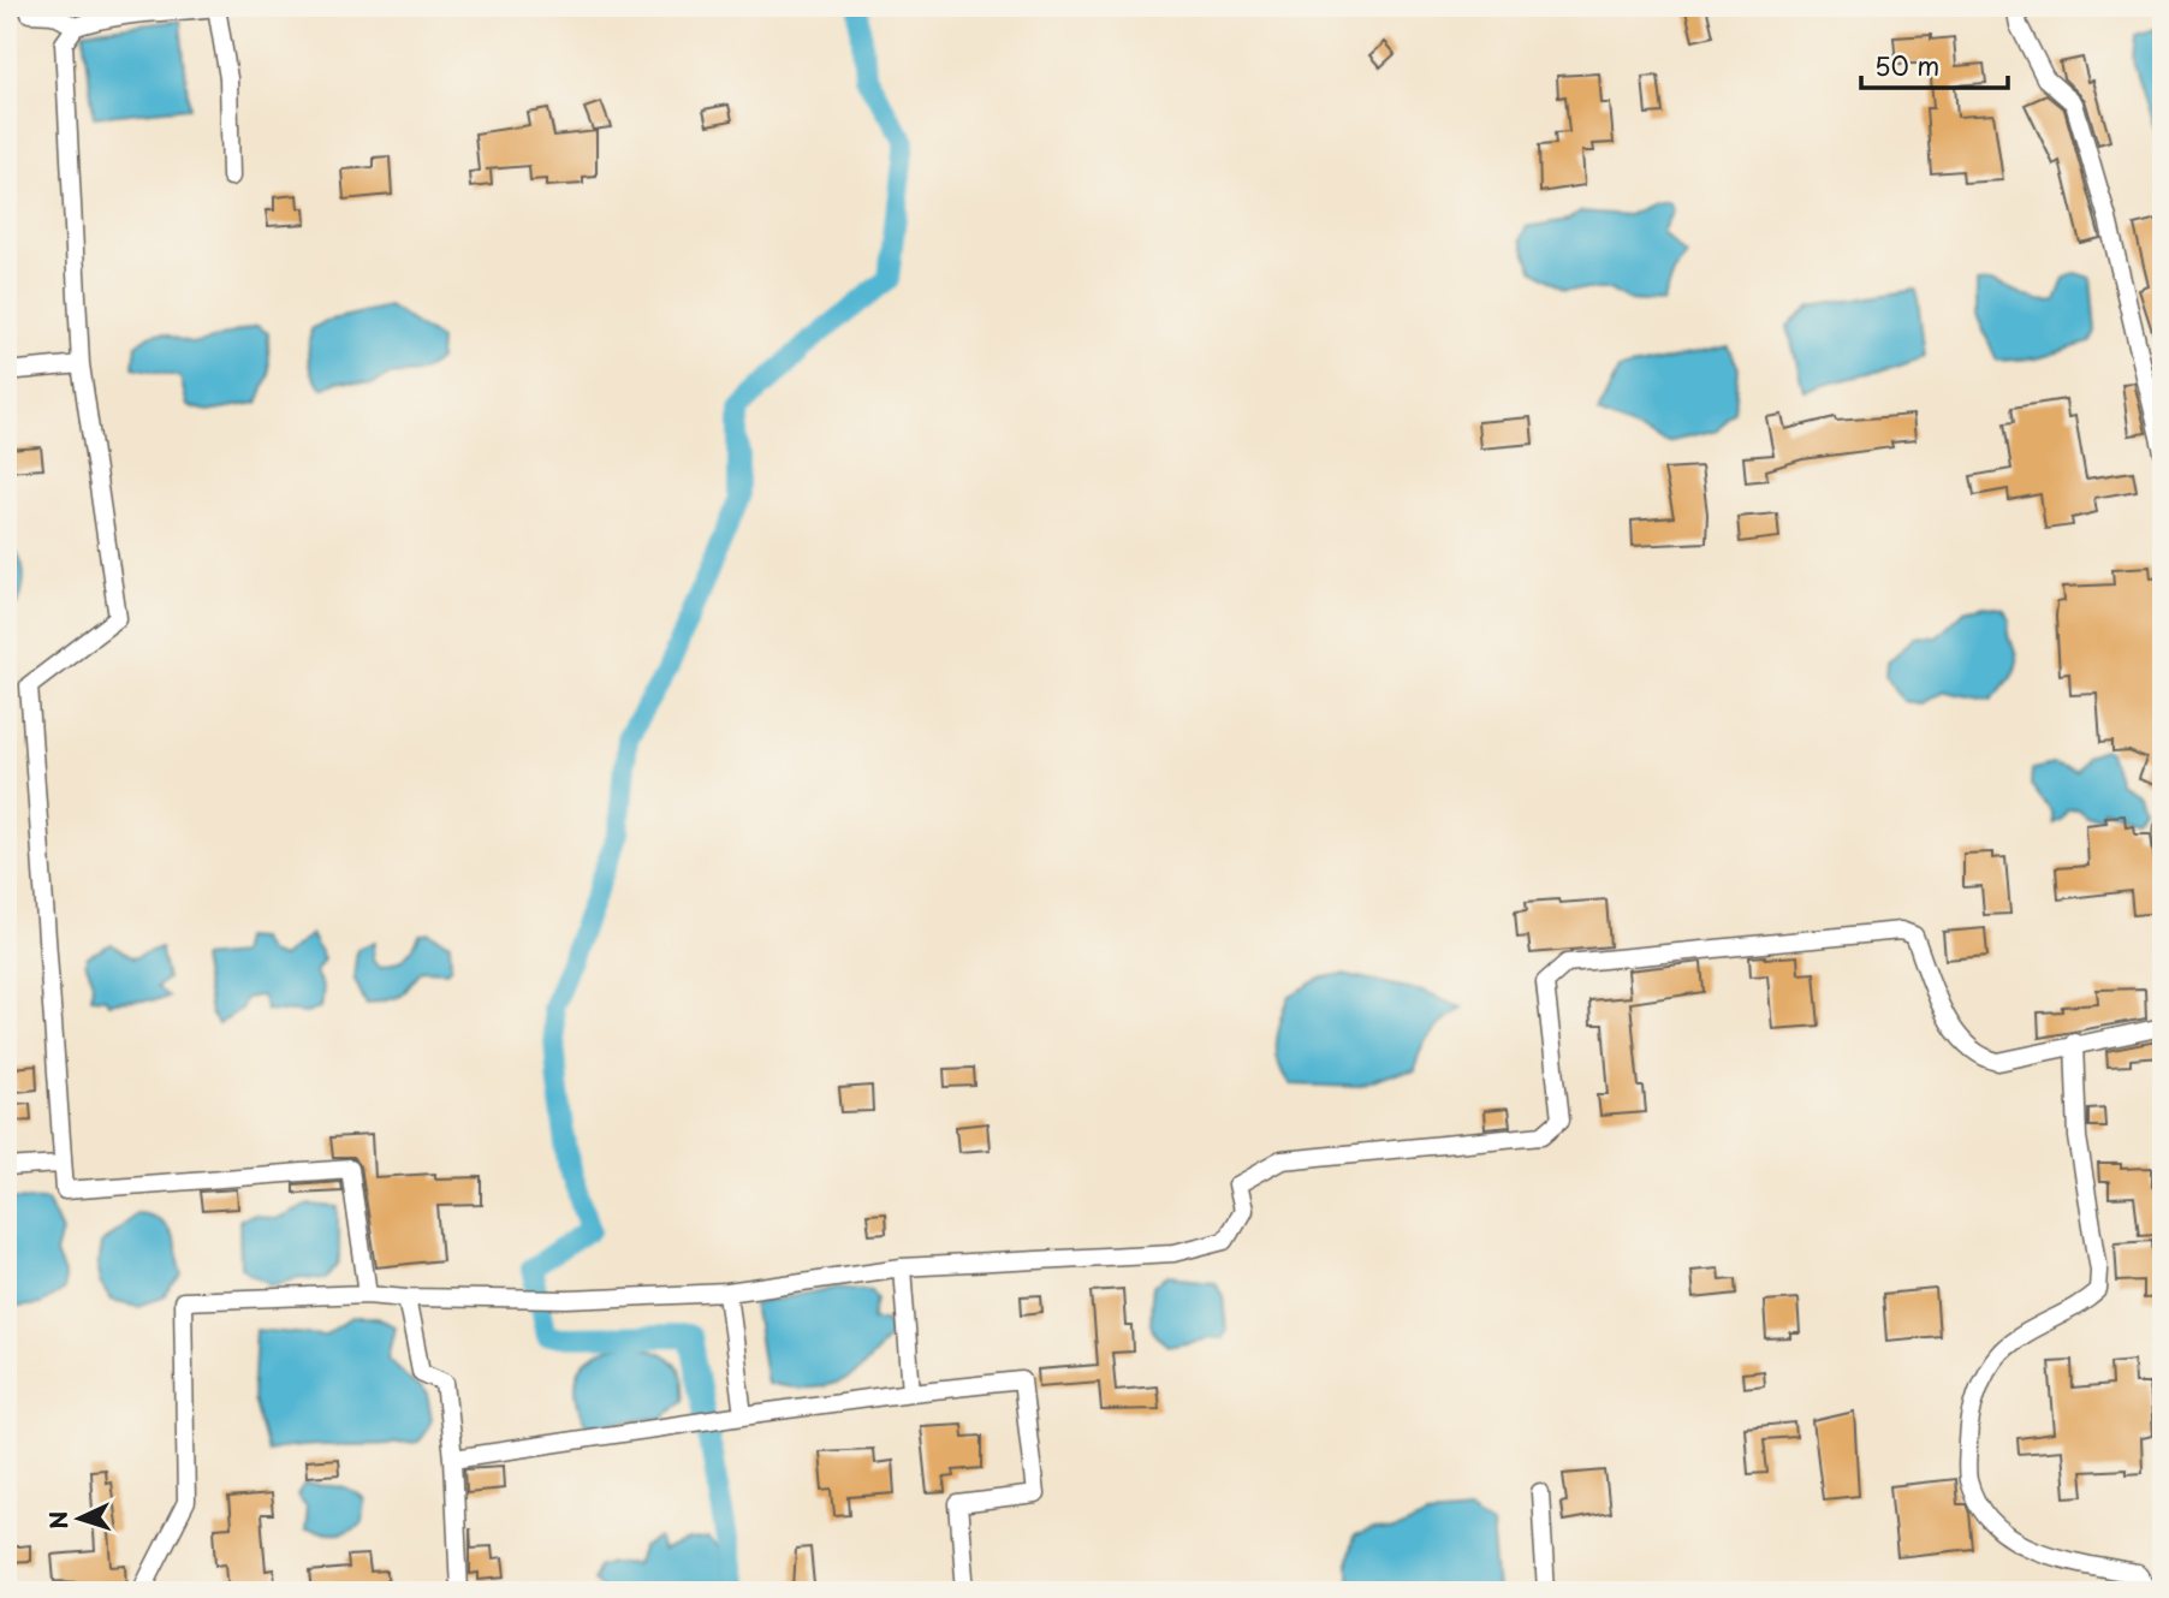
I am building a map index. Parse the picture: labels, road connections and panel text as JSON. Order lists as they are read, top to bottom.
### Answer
{
  "scale_bar": "50 m",
  "north": "left"
}
